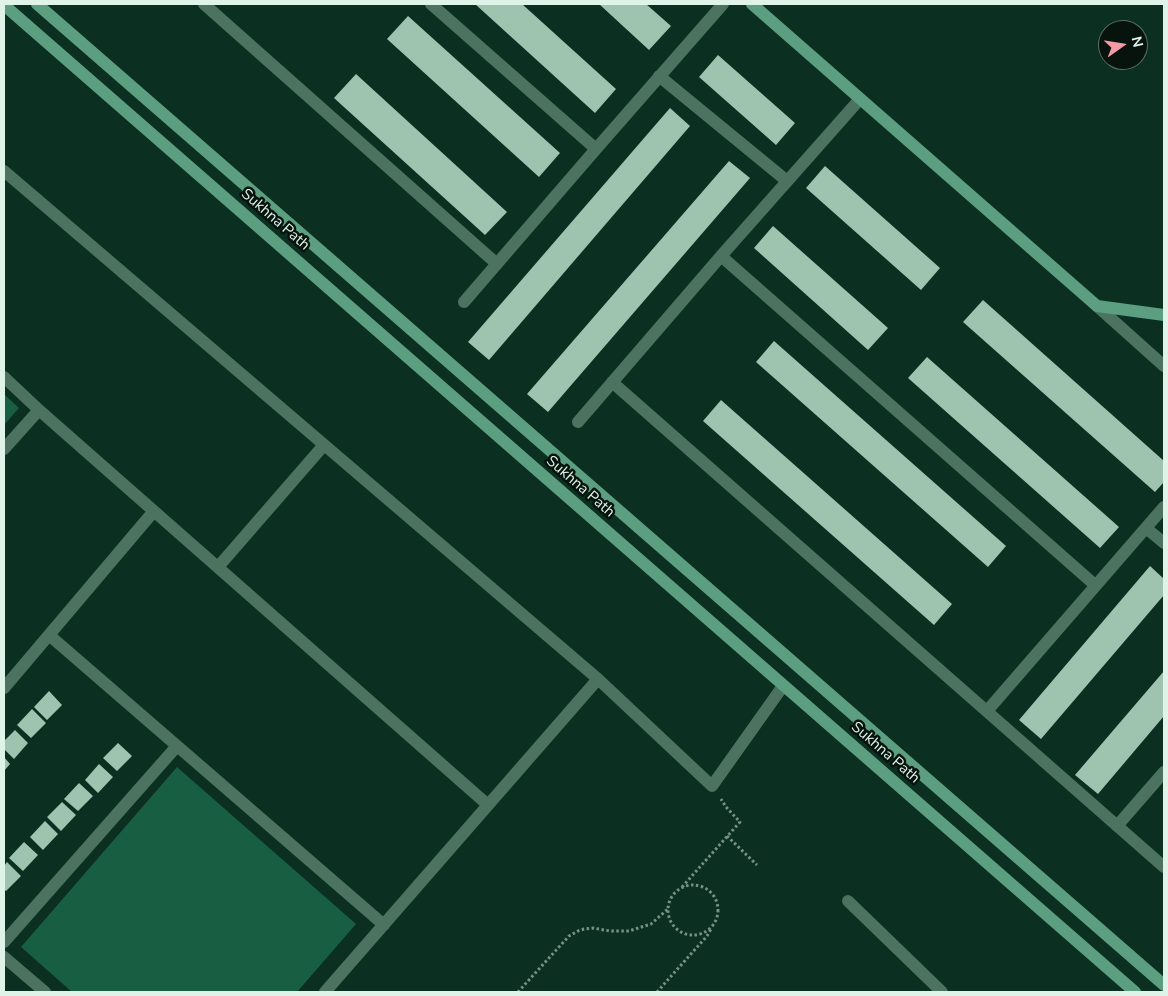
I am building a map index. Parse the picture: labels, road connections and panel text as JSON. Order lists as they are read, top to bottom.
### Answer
{
  "streets": {
    "main road": ["Sukhna Path"]
  },
  "north": "right"
}
